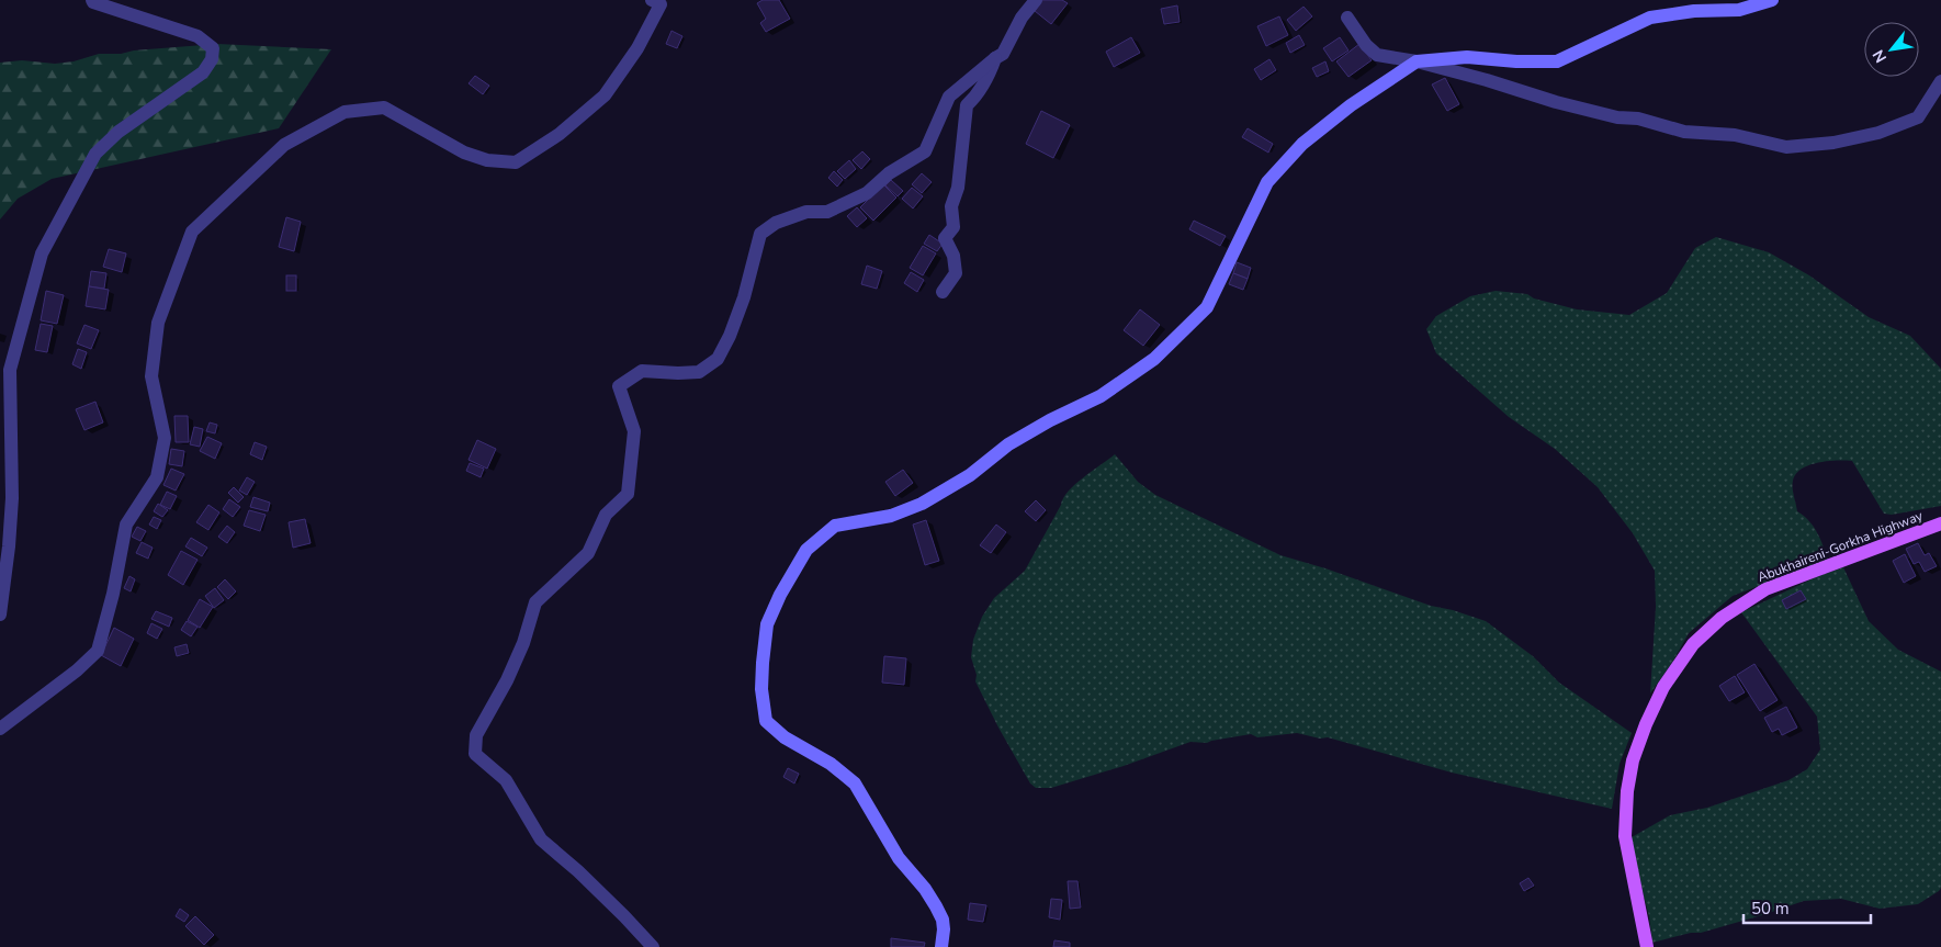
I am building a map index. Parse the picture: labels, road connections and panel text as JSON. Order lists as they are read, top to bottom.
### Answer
{
  "streets": {
    "main road": ["Abukhaireni-Gorkha Highway"]
  },
  "scale_bar": "50 m",
  "north": "bottom left"
}
